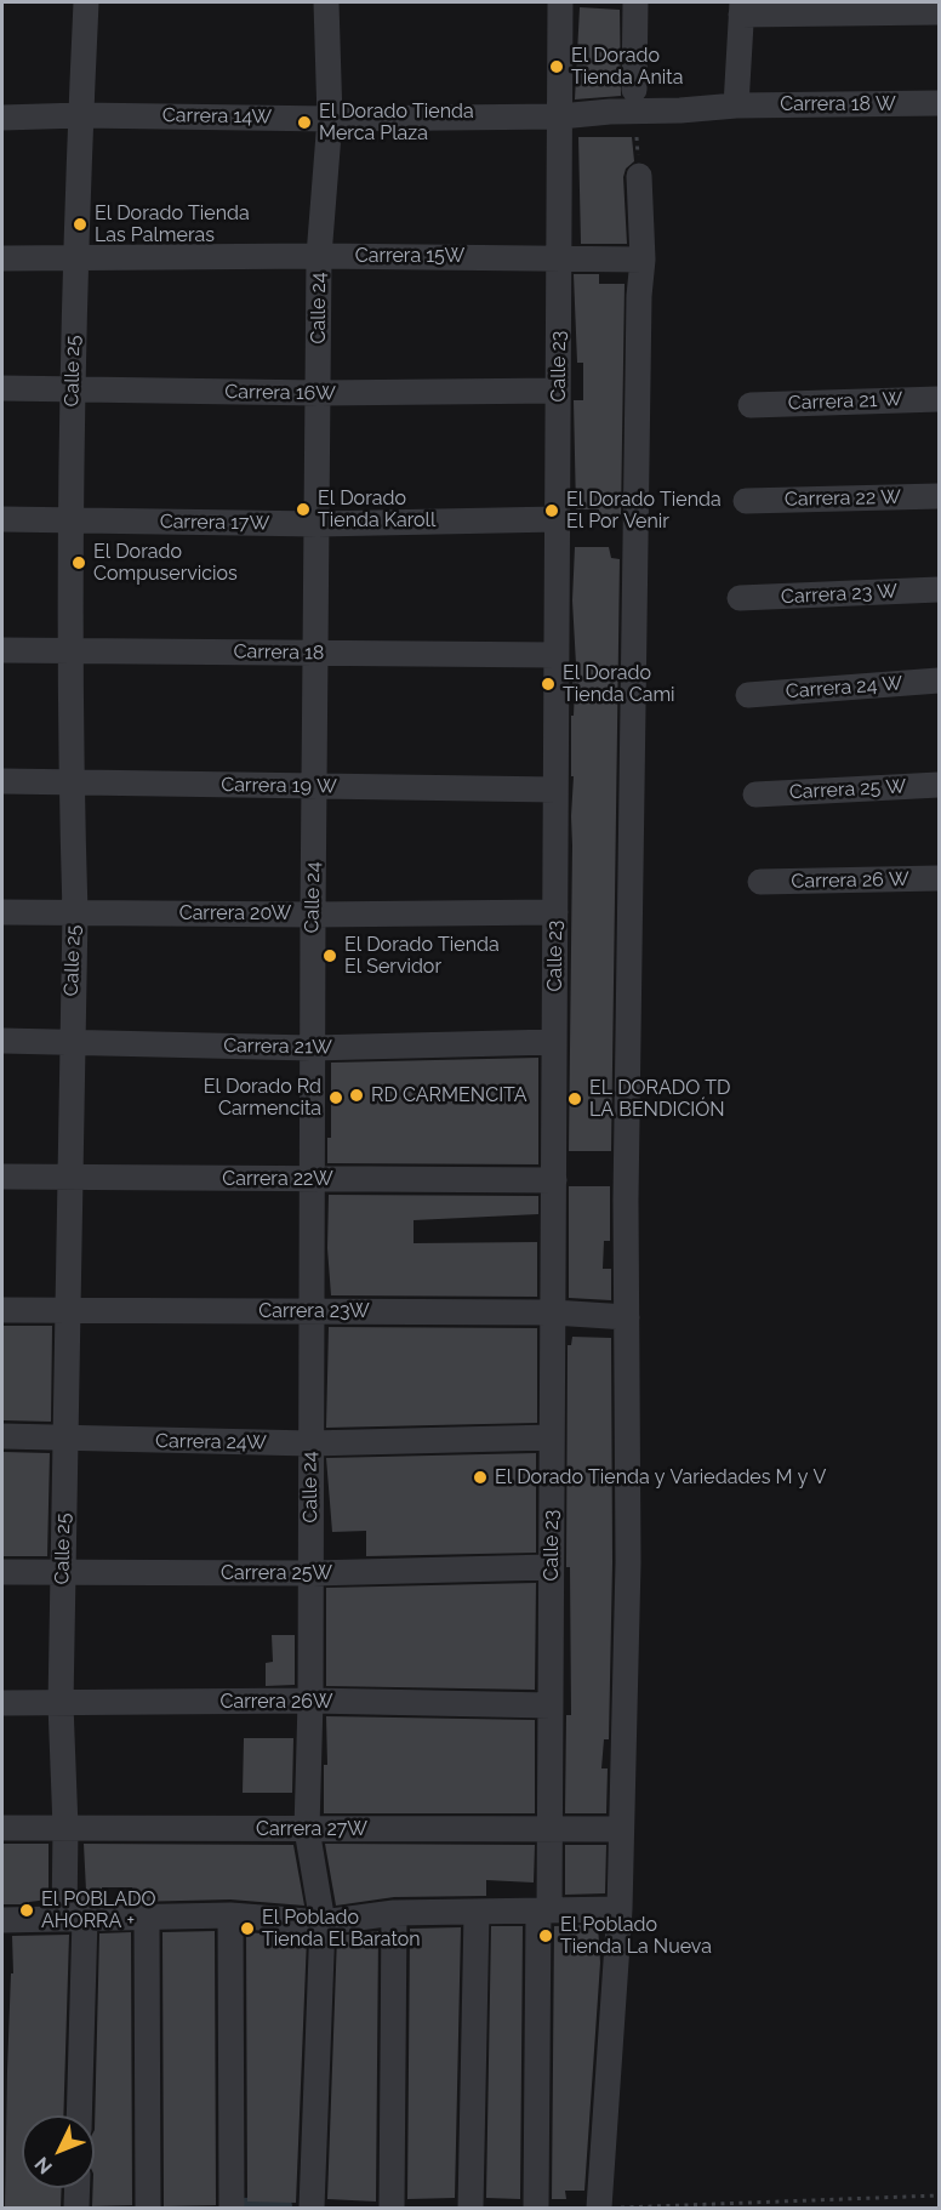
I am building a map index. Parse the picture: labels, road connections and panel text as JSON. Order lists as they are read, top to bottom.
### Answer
{
  "streets": {
    "street": [
      "Carrera 18 W",
      "Carrera 14W",
      "Carrera 15W",
      "Calle 24",
      "Calle 23",
      "Calle 25",
      "Carrera 16W",
      "Carrera 21 W",
      "Carrera 22 W",
      "Carrera 17W",
      "Carrera 23 W",
      "Carrera 18",
      "Carrera 24 W",
      "Carrera 19 W",
      "Carrera 25 W",
      "Carrera 26 W",
      "Carrera 20W",
      "Carrera 21W",
      "Carrera 22W",
      "Carrera 23W",
      "Carrera 24W",
      "Carrera 25W",
      "Carrera 26W",
      "Carrera 27W"
    ]
  },
  "crossings": [
    ["Carrera 18 W", "Carrera 14W"],
    ["Carrera 14W", "Calle 24"],
    ["Carrera 14W", "Calle 23"],
    ["Carrera 14W", "Calle 25"],
    ["Carrera 15W", "Calle 24"],
    ["Carrera 15W", "Calle 23"],
    ["Carrera 15W", "Calle 25"],
    ["Calle 24", "Carrera 16W"],
    ["Calle 24", "Carrera 17W"],
    ["Calle 24", "Carrera 18"],
    ["Calle 24", "Carrera 19 W"],
    ["Calle 24", "Carrera 20W"],
    ["Calle 24", "Carrera 21W"],
    ["Calle 24", "Carrera 22W"],
    ["Calle 24", "Carrera 23W"],
    ["Calle 24", "Carrera 24W"],
    ["Calle 24", "Carrera 25W"],
    ["Calle 24", "Carrera 26W"],
    ["Calle 24", "Carrera 27W"],
    ["Calle 23", "Carrera 16W"],
    ["Calle 23", "Carrera 17W"],
    ["Calle 23", "Carrera 18"],
    ["Calle 23", "Carrera 19 W"],
    ["Calle 23", "Carrera 20W"],
    ["Calle 23", "Carrera 21W"],
    ["Calle 23", "Carrera 22W"],
    ["Calle 23", "Carrera 23W"],
    ["Calle 23", "Carrera 24W"],
    ["Calle 23", "Carrera 25W"],
    ["Calle 23", "Carrera 26W"],
    ["Calle 23", "Carrera 27W"],
    ["Calle 25", "Carrera 16W"],
    ["Calle 25", "Carrera 17W"],
    ["Calle 25", "Carrera 18"],
    ["Calle 25", "Carrera 19 W"],
    ["Calle 25", "Carrera 20W"],
    ["Calle 25", "Carrera 21W"],
    ["Calle 25", "Carrera 22W"],
    ["Calle 25", "Carrera 23W"],
    ["Calle 25", "Carrera 24W"],
    ["Calle 25", "Carrera 25W"],
    ["Calle 25", "Carrera 26W"],
    ["Calle 25", "Carrera 27W"]
  ],
  "places": [
    "El Dorado Tienda Anita",
    "El Dorado Tienda Merca Plaza",
    "El Dorado Tienda Las Palmeras",
    "El Dorado Tienda Karoll",
    "El Dorado Tienda El Por Venir",
    "El Dorado Compuservicios",
    "El Dorado Tienda Cami",
    "El Dorado Tienda El Servidor",
    "RD CARMENCITA",
    "El Dorado Rd Carmencita",
    "EL DORADO TD LA BENDICIÓN",
    "El Dorado Tienda y Variedades M y V",
    "El POBLADO AHORRA +",
    "El Poblado Tienda El Baraton",
    "El Poblado Tienda La Nueva"
  ],
  "north": "bottom left"
}
